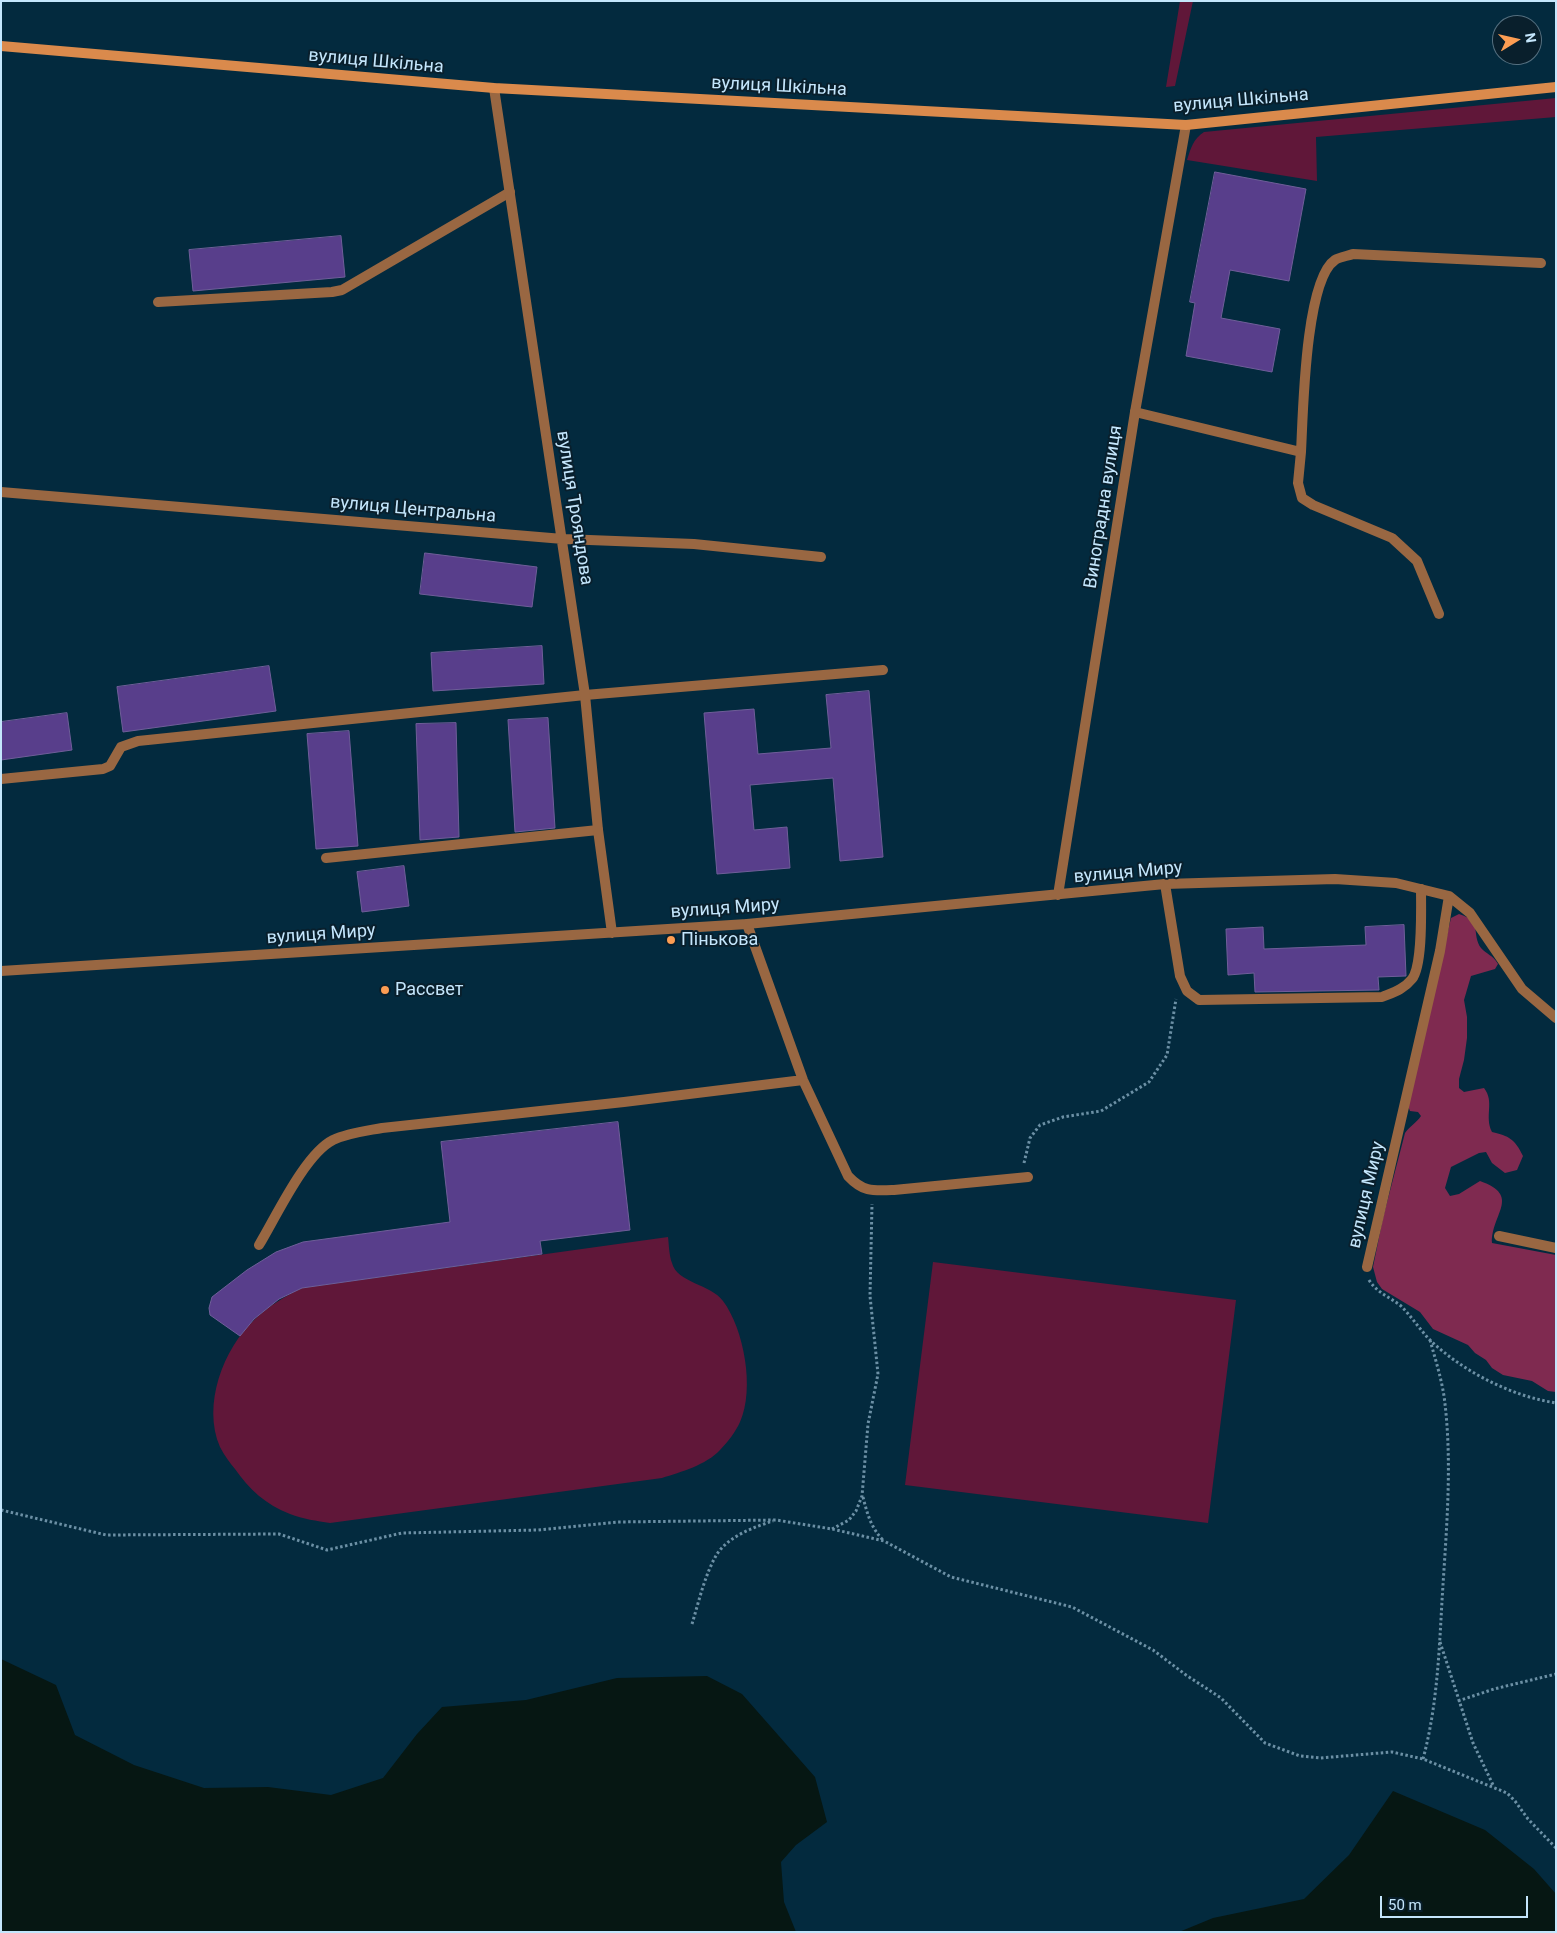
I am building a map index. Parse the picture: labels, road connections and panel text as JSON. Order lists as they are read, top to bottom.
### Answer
{
  "streets": {
    "street": [
      "вулиця Шкільна",
      "Виноградна вулиця",
      "вулиця Трояндова",
      "вулиця Центральна",
      "вулиця Миру"
    ]
  },
  "crossings": [
    ["вулиця Шкільна", "Виноградна вулиця"],
    ["вулиця Шкільна", "вулиця Трояндова"],
    ["Виноградна вулиця", "вулиця Миру"],
    ["вулиця Трояндова", "вулиця Центральна"],
    ["вулиця Трояндова", "вулиця Миру"]
  ],
  "places": ["Пінькова", "Рассвет"],
  "scale_bar": "50 m",
  "north": "right"
}
